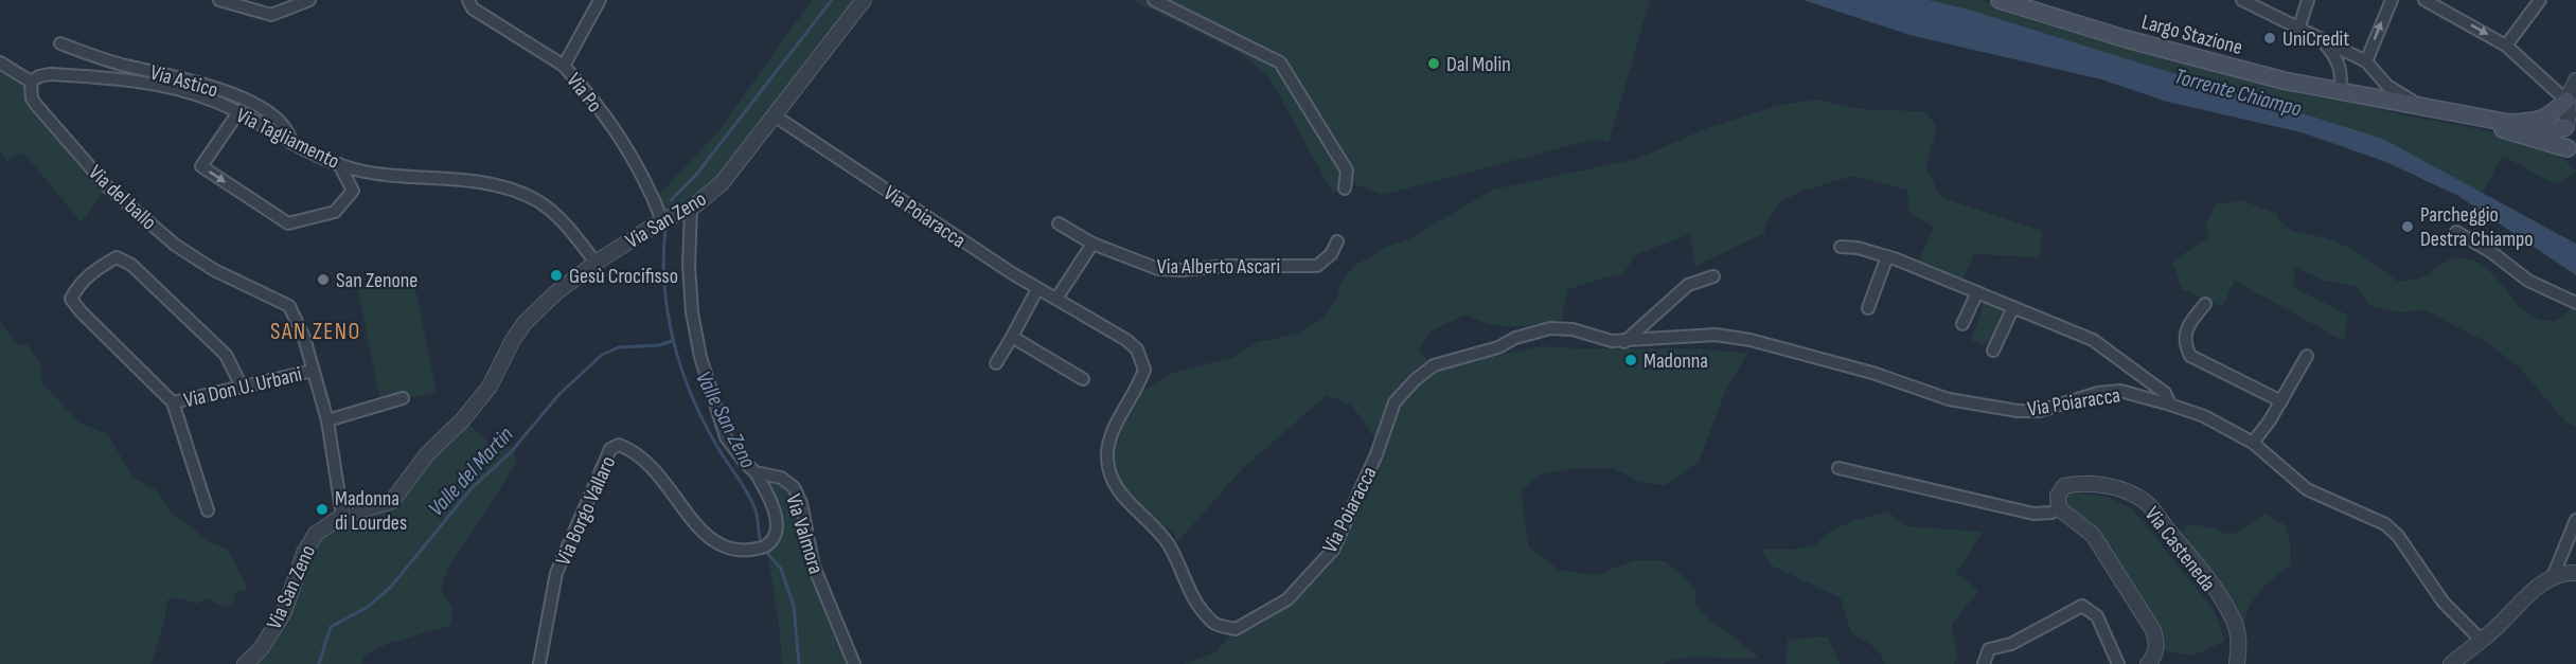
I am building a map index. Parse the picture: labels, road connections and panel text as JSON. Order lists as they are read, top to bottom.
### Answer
{
  "streets": {
    "main road": ["Largo Stazione"],
    "street": [
      "Via Astico",
      "Via Po",
      "Via Tagliamento",
      "Via del ballo",
      "Via Poiaracca",
      "Via San Zeno",
      "Via Alberto Ascari",
      "Via Don U. Urbani",
      "Via Borgo Vallaro",
      "Via Valmora",
      "Via Casteneda"
    ]
  },
  "crossings": [
    ["Via Astico", "Via Tagliamento"],
    ["Via Po", "Via San Zeno"],
    ["Via Tagliamento", "Via del ballo"],
    ["Via Tagliamento", "Via San Zeno"],
    ["Via del ballo", "Via Don U. Urbani"],
    ["Via Poiaracca", "Via San Zeno"],
    ["Via Borgo Vallaro", "Via Valmora"]
  ],
  "districts": ["SAN ZENO"],
  "water": ["Torrente Chiampo", "Valle San Zeno", "Valle del Martin"],
  "places": [
    "UniCredit",
    "Dal Molin",
    "Parcheggio Destra Chiampo",
    "Gesù Crocifisso",
    "San Zenone",
    "Madonna",
    "Madonna di Lourdes"
  ]
}
